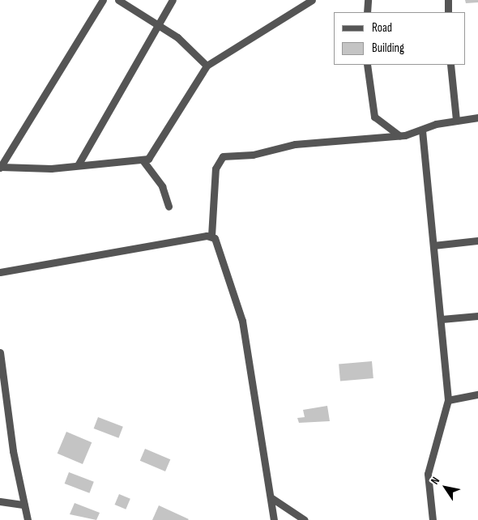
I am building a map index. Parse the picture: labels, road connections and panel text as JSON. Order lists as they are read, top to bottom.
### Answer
{
  "legend": ["Road", "Building"],
  "north": "top left"
}
